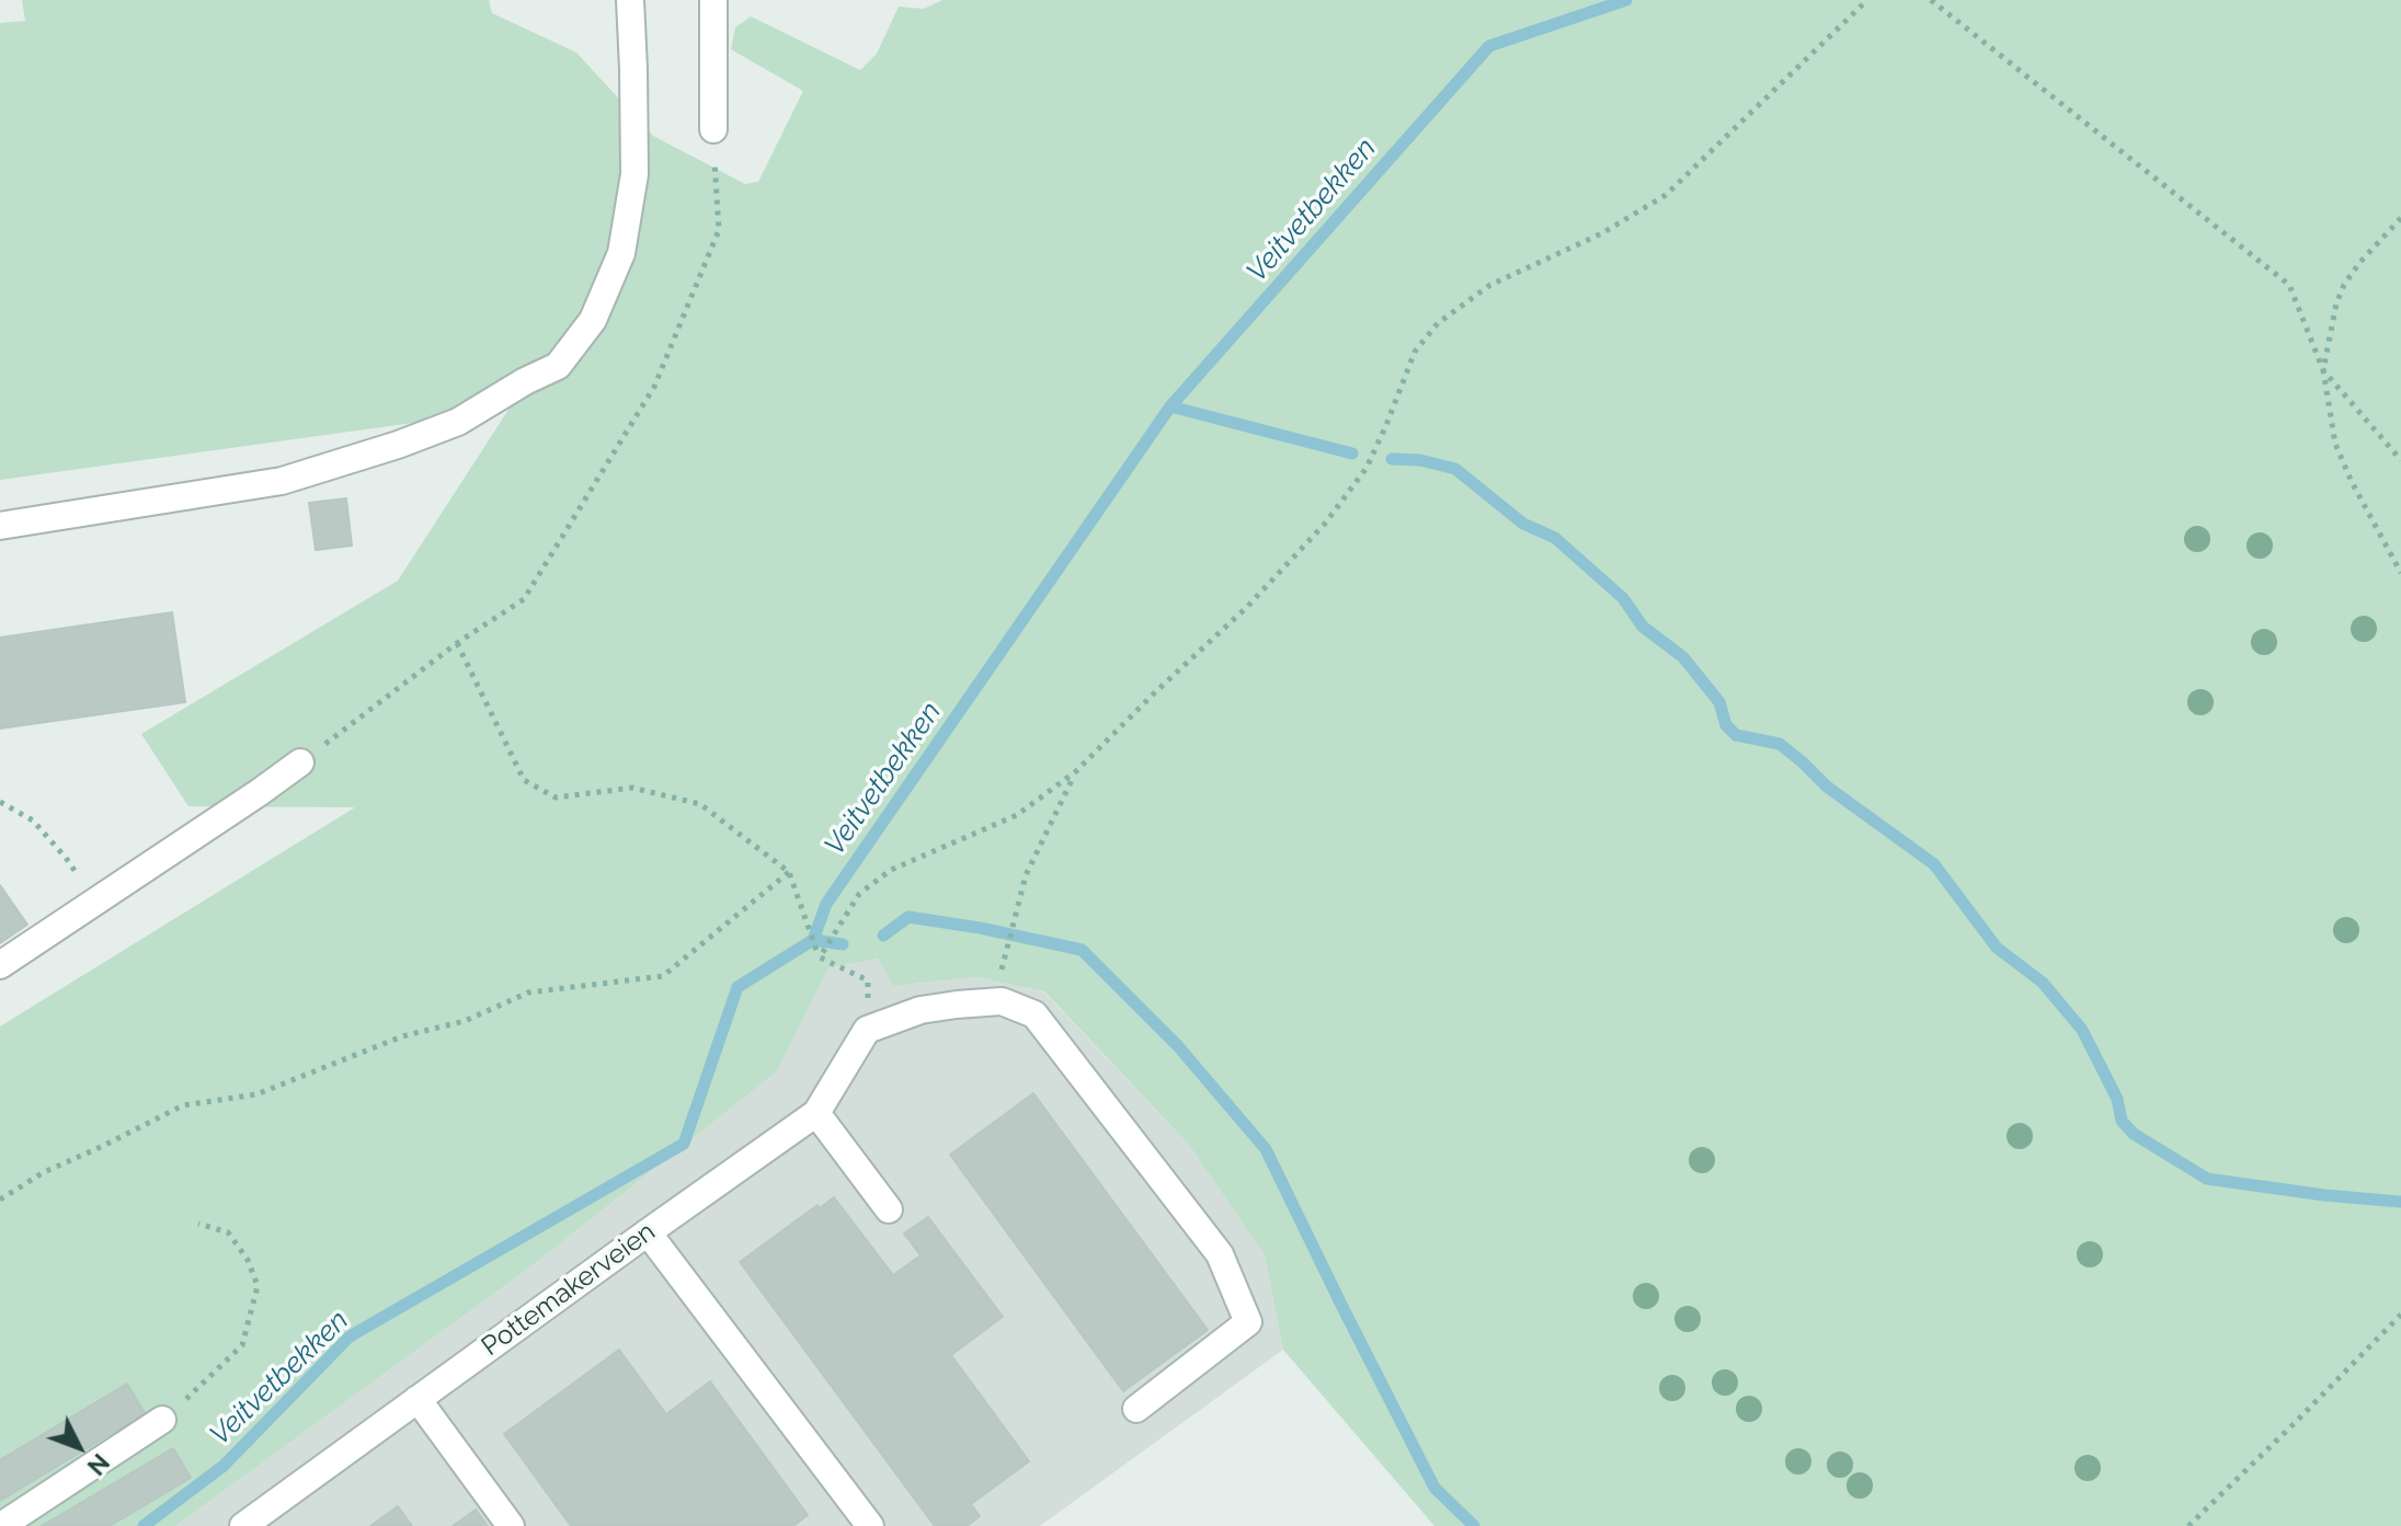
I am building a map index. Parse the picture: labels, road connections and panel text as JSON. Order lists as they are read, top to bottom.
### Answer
{
  "streets": {
    "street": ["Pottemakerveien"]
  },
  "water": ["Veitvetbekken"],
  "north": "bottom right"
}
